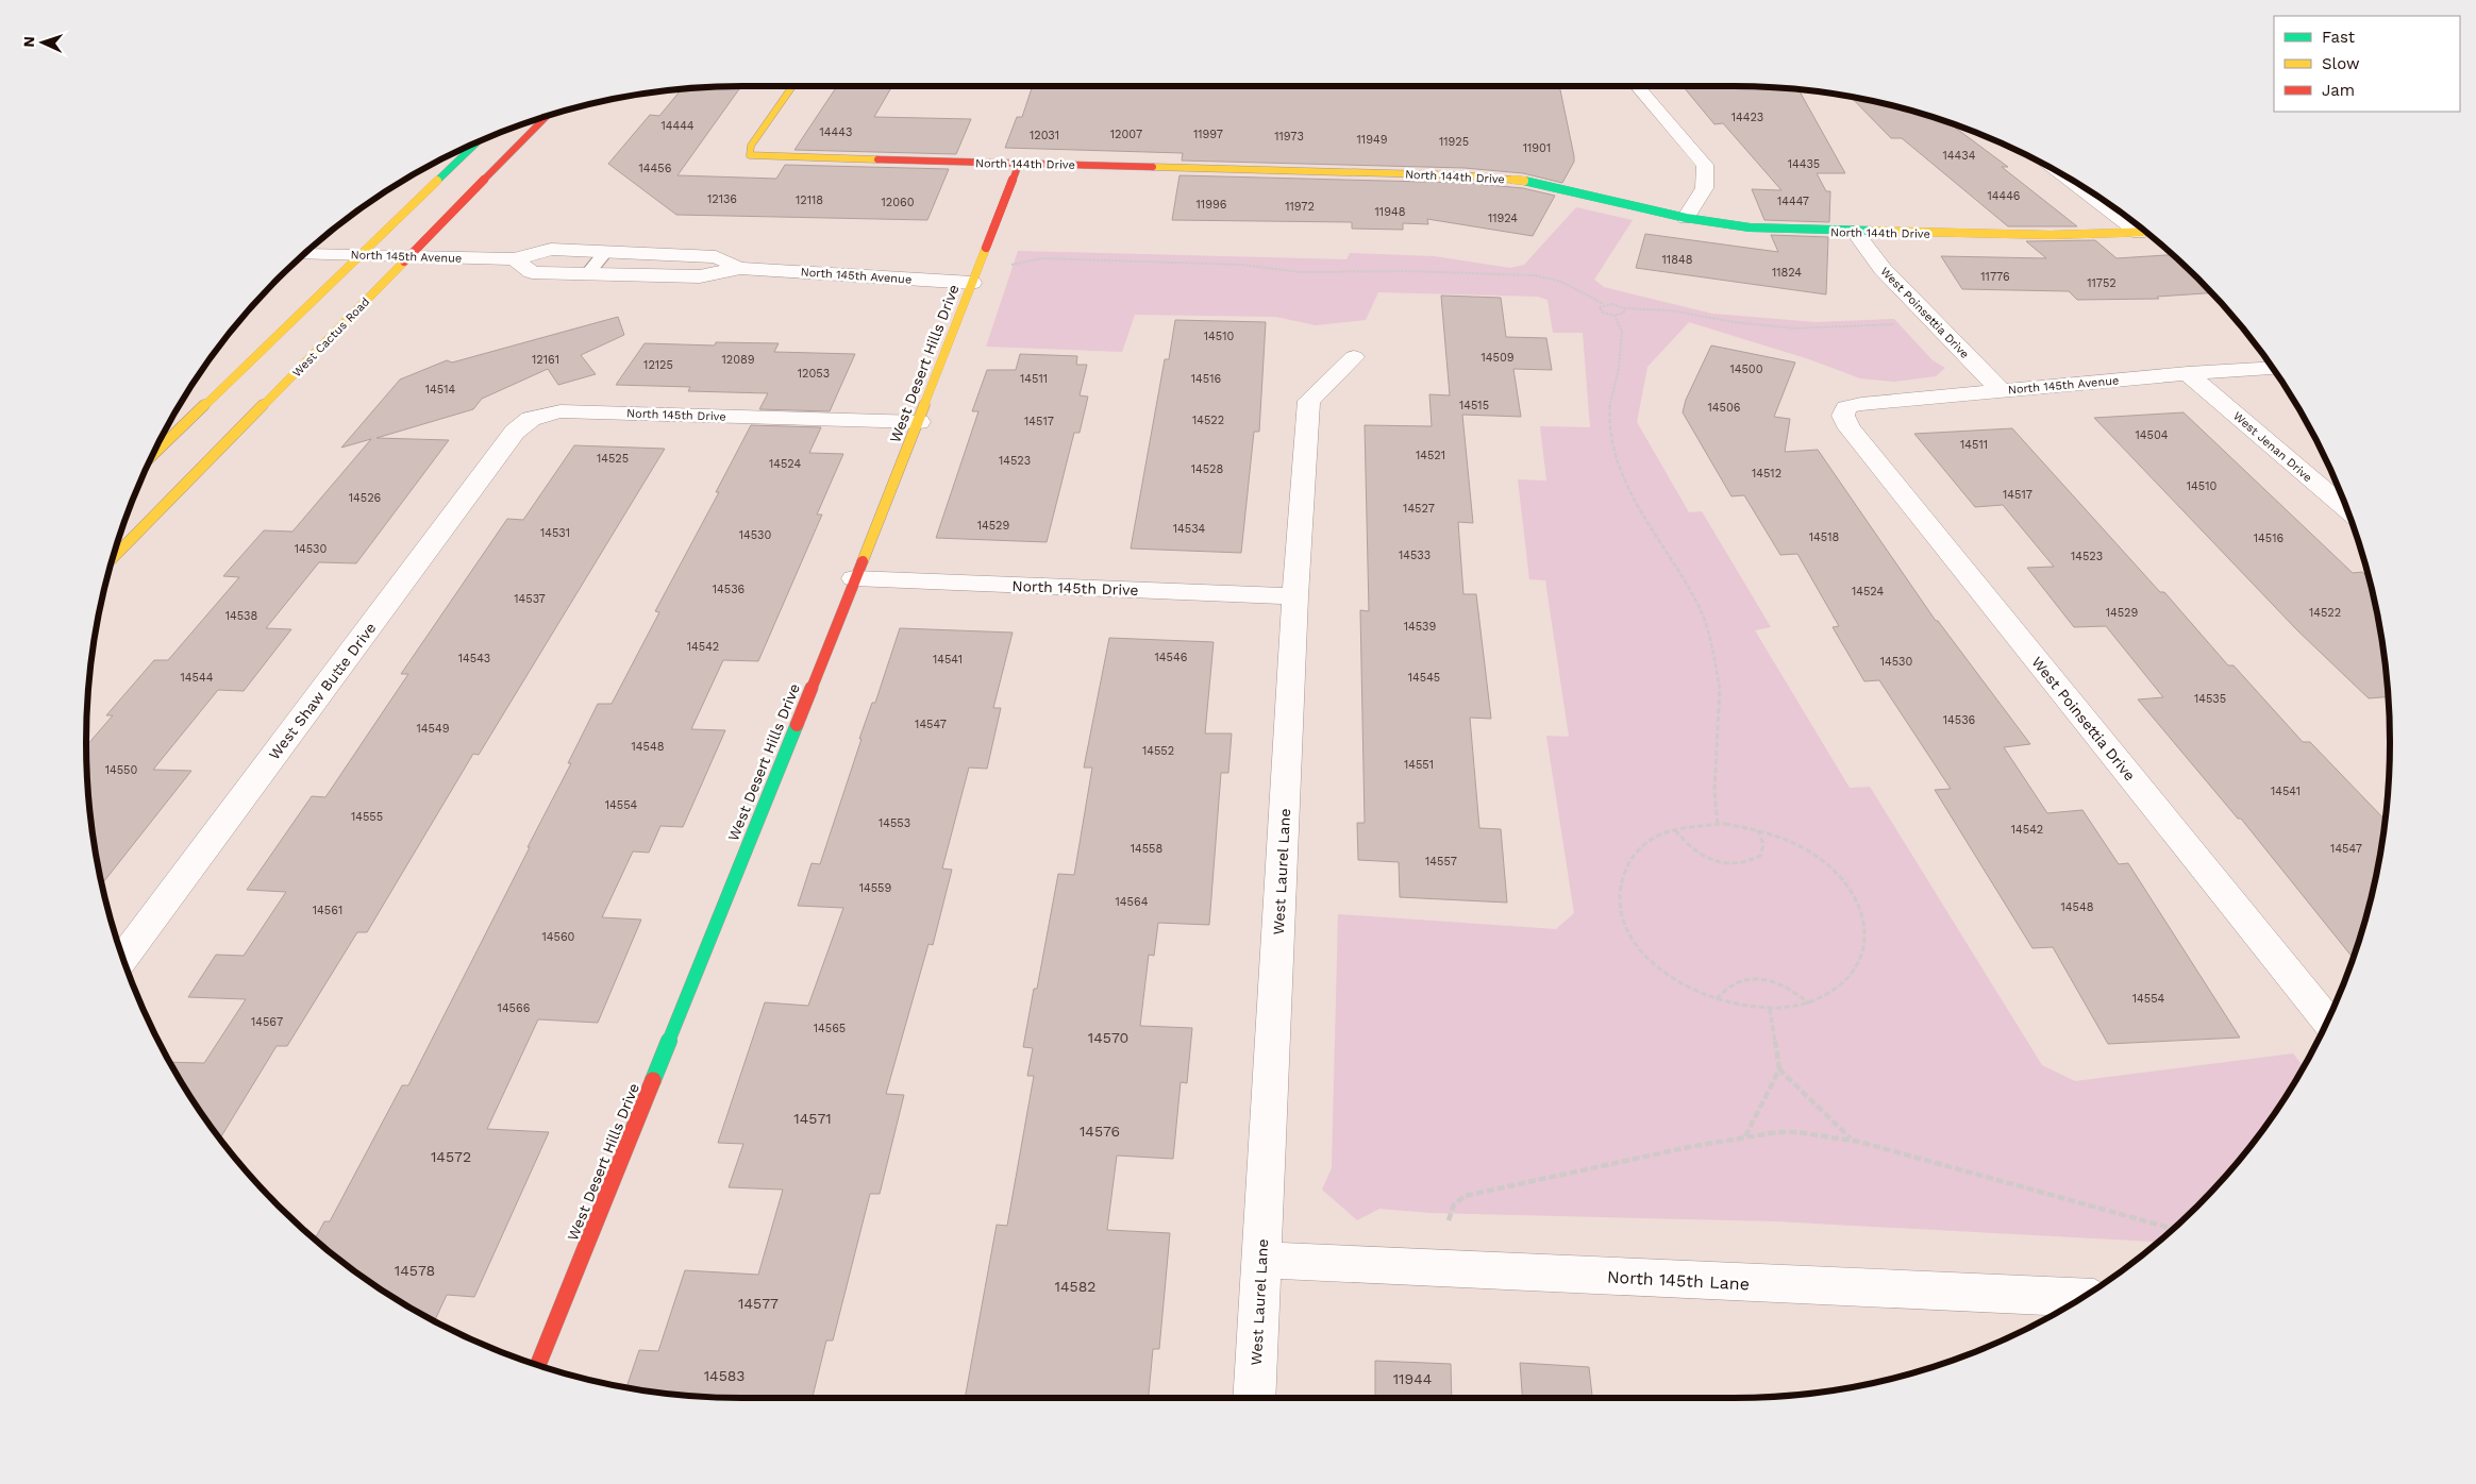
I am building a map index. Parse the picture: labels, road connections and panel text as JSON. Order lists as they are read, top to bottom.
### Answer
{
  "streets": {
    "street": [
      "North 144th Drive",
      "North 145th Avenue",
      "West Poinsettia Drive",
      "West Cactus Road",
      "West Desert Hills Drive",
      "North 145th Drive",
      "West Jenan Drive",
      "West Shaw Butte Drive",
      "West Laurel Lane",
      "North 145th Lane"
    ]
  },
  "crossings": [
    ["North 144th Drive", "West Poinsettia Drive"],
    ["North 144th Drive", "West Desert Hills Drive"],
    ["North 145th Avenue", "West Poinsettia Drive"],
    ["North 145th Avenue", "West Cactus Road"],
    ["North 145th Avenue", "West Desert Hills Drive"],
    ["North 145th Avenue", "West Jenan Drive"],
    ["West Desert Hills Drive", "North 145th Drive"],
    ["North 145th Drive", "West Shaw Butte Drive"],
    ["North 145th Drive", "West Laurel Lane"],
    ["West Laurel Lane", "North 145th Lane"]
  ],
  "house_numbers": [
    "14423",
    "14444",
    "14443",
    "12007",
    "11997",
    "12031",
    "11973",
    "11949",
    "11925",
    "11901",
    "14434",
    "14435",
    "14456",
    "14446",
    "12136",
    "12118",
    "14447",
    "12060",
    "11996",
    "11972",
    "11948",
    "11924",
    "11848",
    "11824",
    "11776",
    "11752",
    "14510",
    "14509",
    "12161",
    "12089",
    "12125",
    "14500",
    "12053",
    "14511",
    "14516",
    "14514",
    "14515",
    "14506",
    "14522",
    "14517",
    "14504",
    "14511",
    "14521",
    "14525",
    "14523",
    "14524",
    "14528",
    "14512",
    "14510",
    "14517",
    "14526",
    "14527",
    "14529",
    "14534",
    "14531",
    "14530",
    "14518",
    "14516",
    "14530",
    "14533",
    "14523",
    "14536",
    "14524",
    "14537",
    "14529",
    "14522",
    "14538",
    "14539",
    "14542",
    "14546",
    "14543",
    "14541",
    "14530",
    "14544",
    "14545",
    "14535",
    "14536",
    "14547",
    "14549",
    "14548",
    "14552",
    "14551",
    "14550",
    "14541",
    "14554",
    "14555",
    "14553",
    "14542",
    "14558",
    "14547",
    "14557",
    "14559",
    "14564",
    "14548",
    "14561",
    "14560",
    "14554",
    "14566",
    "14567",
    "14565",
    "14570",
    "14571",
    "14576",
    "14572",
    "14578",
    "14582",
    "14577",
    "14583",
    "11944"
  ],
  "legend": ["Fast", "Slow", "Jam"],
  "north": "left"
}
